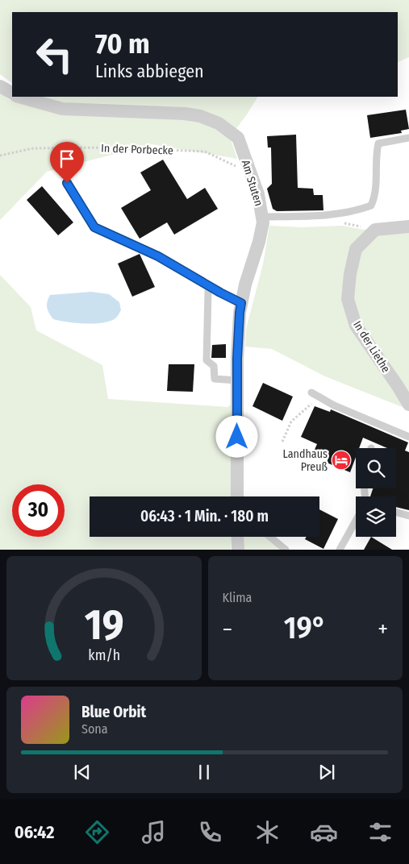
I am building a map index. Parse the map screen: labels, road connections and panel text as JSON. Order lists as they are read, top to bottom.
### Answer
{
  "streets": {
    "street": ["Am Stuten", "In der Liethe"],
    "path": ["In der Porbecke"]
  },
  "crossings": [
    ["In der Porbecke", "Am Stuten"]
  ],
  "places": {
    "hotel": ["Landhaus Preuß"]
  },
  "page": {
    "turn": ["70 m", "Links abbiegen"],
    "limit": "30",
    "trip": "06:43 · 1 Min. · 180 m",
    "tile": "Klima",
    "heat": ["−", "19°", "+"],
    "song": ["Blue Orbit", "Sona"],
    "tabs": "06:42",
    "gauge": ["19", "km/h"]
  }
}
